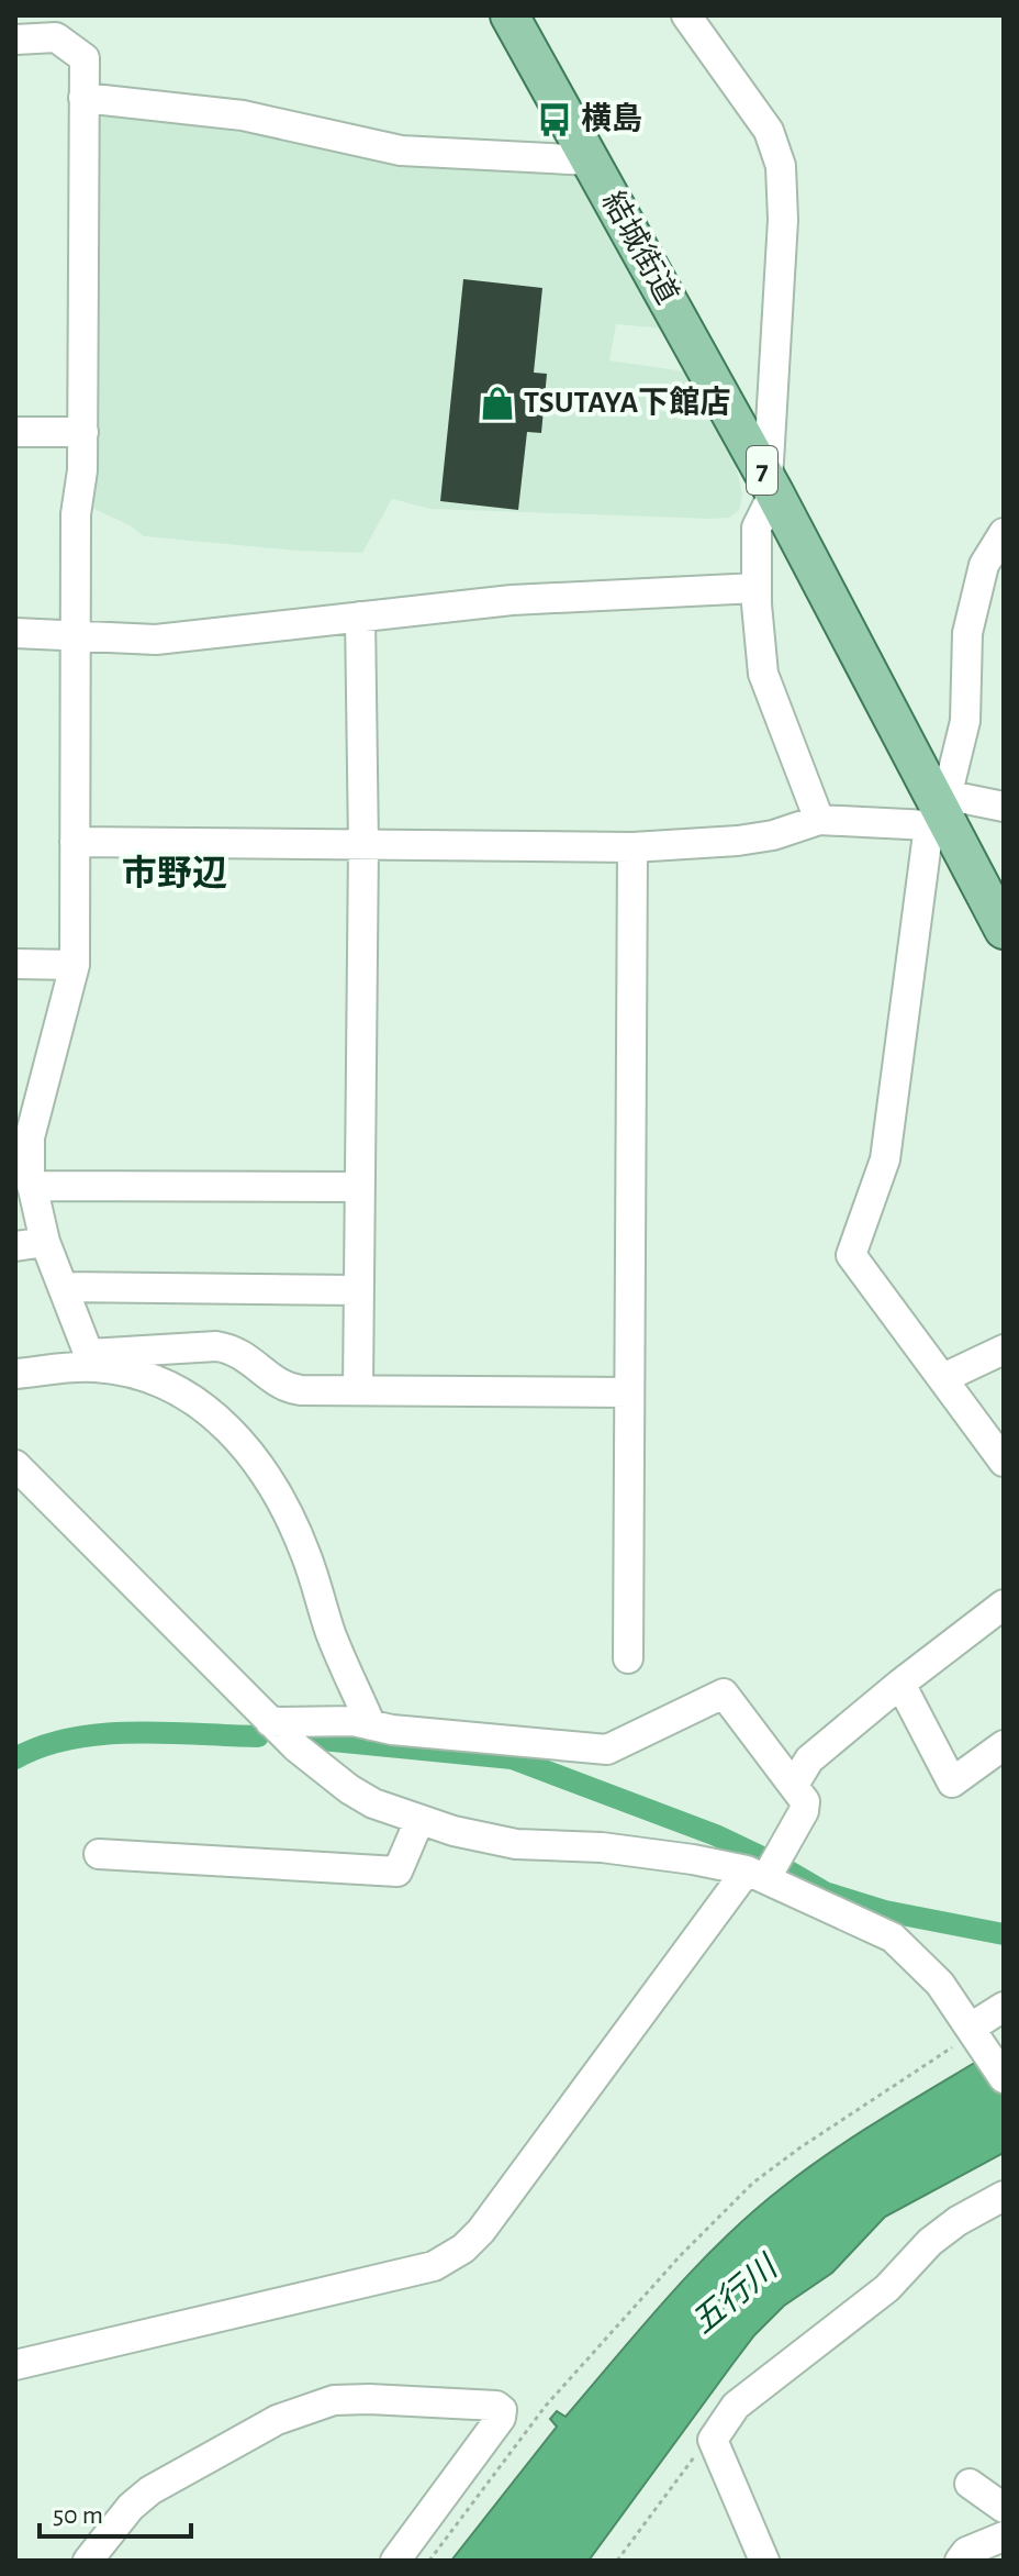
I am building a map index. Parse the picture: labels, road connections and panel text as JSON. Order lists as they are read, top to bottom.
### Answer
{
  "streets": {
    "main road": ["結城街道", "7"]
  },
  "districts": ["市野辺"],
  "water": ["五行川"],
  "places": {
    "bus stop": ["横島"],
    "shop": ["TSUTAYA下館店"]
  },
  "scale_bar": "50 m"
}
